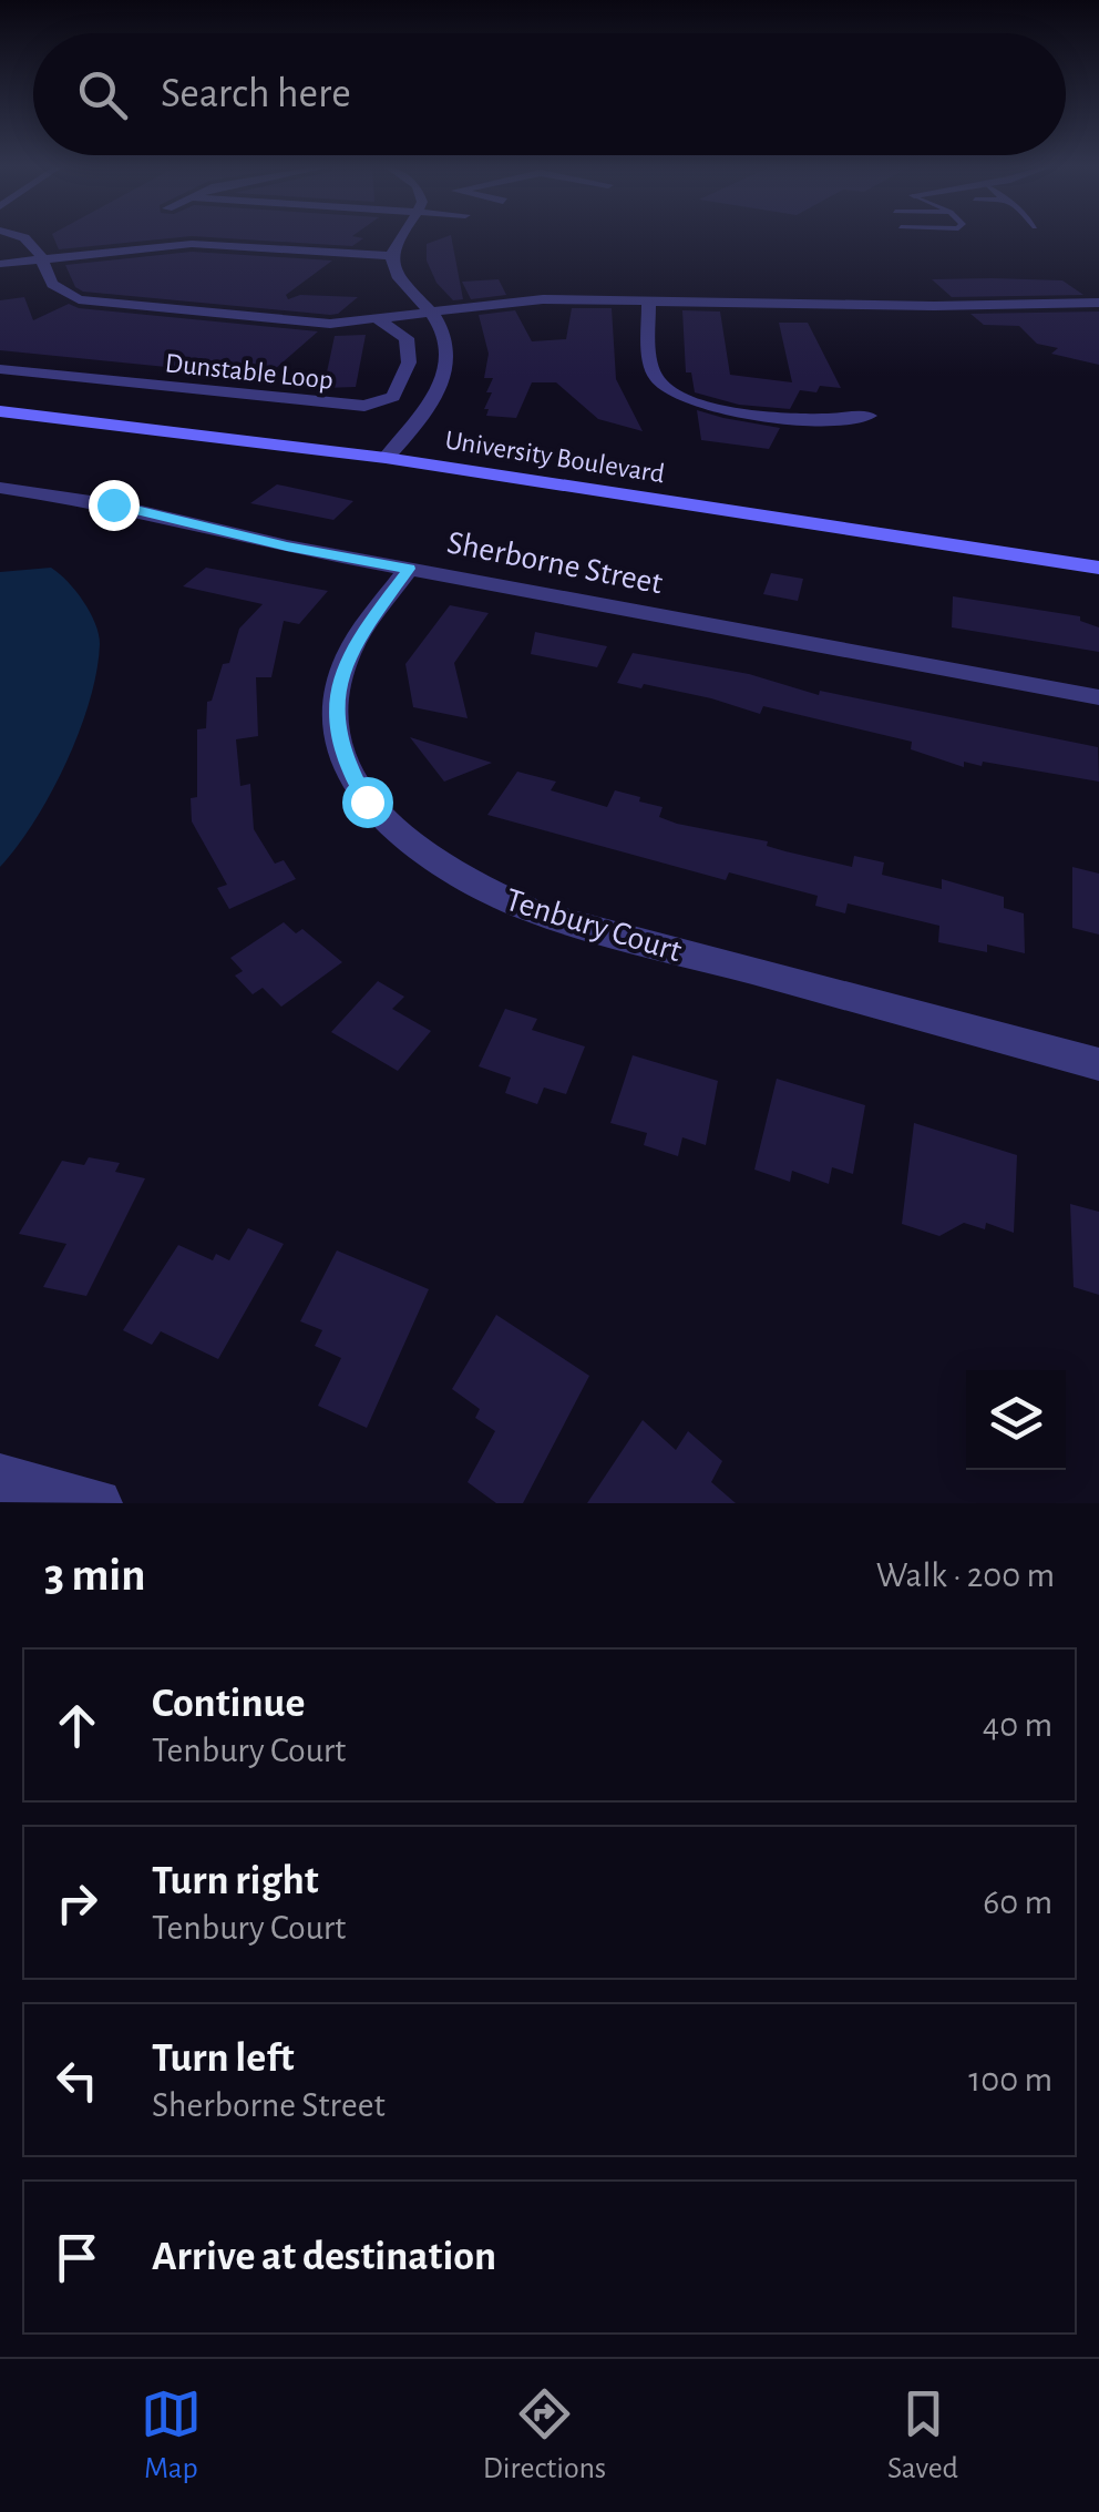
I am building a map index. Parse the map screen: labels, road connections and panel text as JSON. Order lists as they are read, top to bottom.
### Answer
{
  "streets": {
    "street": [
      "Dunstable Loop",
      "University Boulevard",
      "Sherborne Street",
      "Tenbury Court"
    ]
  },
  "crossings": [
    ["Sherborne Street", "Tenbury Court"]
  ],
  "page": {
    "search": "Search here",
    "heading": ["3 min", "Walk · 200 m"],
    "list": [
      ["Continue", "Tenbury Court", "40 m"],
      ["Turn right", "Tenbury Court", "60 m"],
      ["Turn left", "Sherborne Street", "100 m"],
      "Arrive at destination"
    ],
    "nav": ["Map", "Directions", "Saved"]
  }
}
